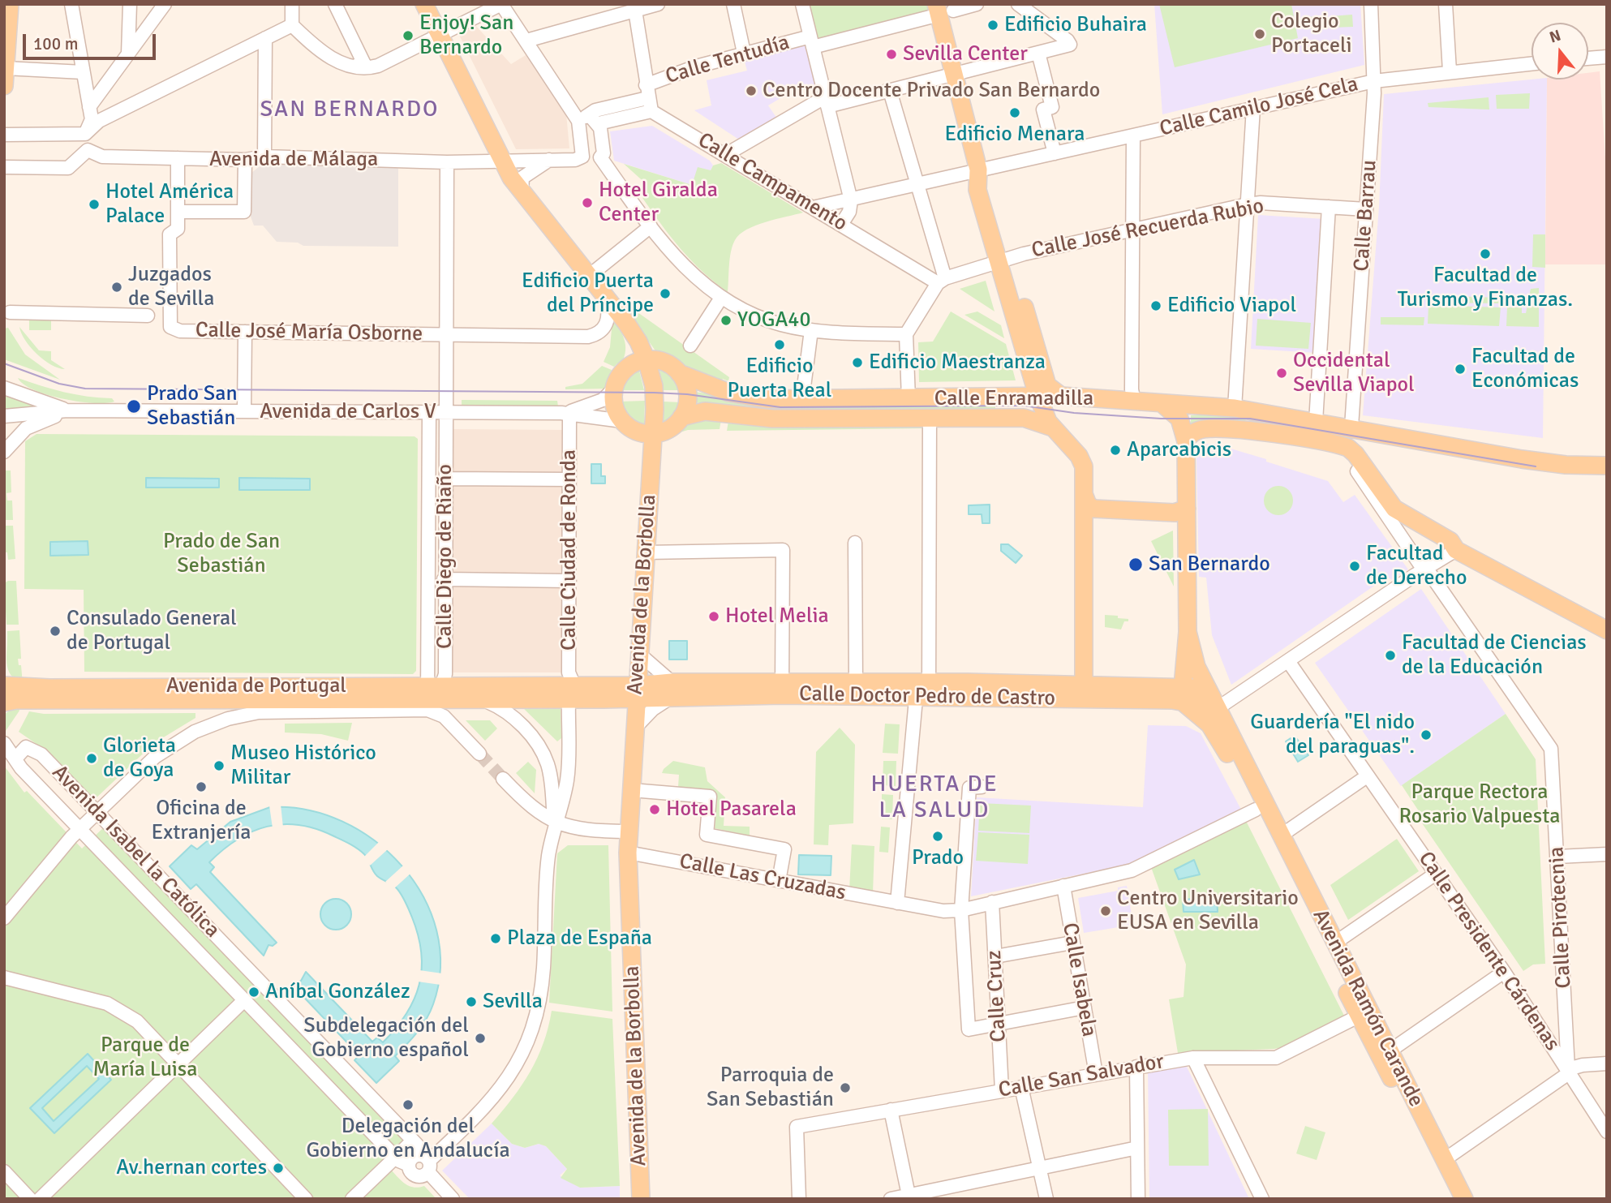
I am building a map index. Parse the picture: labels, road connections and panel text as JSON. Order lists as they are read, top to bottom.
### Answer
{
  "streets": {
    "main road": [
      "Calle Enramadilla",
      "Avenida de la Borbolla",
      "Avenida de Portugal",
      "Calle Doctor Pedro de Castro",
      "Avenida Ramón Carande"
    ],
    "street": [
      "Calle Tentudía",
      "Calle Camilo José Cela",
      "Avenida de Málaga",
      "Calle Campamento",
      "Calle Barrau",
      "Calle José Recuerda Rubio",
      "Calle José María Osborne",
      "Avenida de Carlos V",
      "Calle Ciudad de Ronda",
      "Calle Diego de Riaño",
      "Avenida Isabel la Católica",
      "Calle Las Cruzadas",
      "Calle Pirotecnia",
      "Calle Presidente Cárdenas",
      "Calle Isabela",
      "Calle Cruz",
      "Calle San Salvador"
    ]
  },
  "crossings": [
    ["Calle Camilo José Cela", "Calle Campamento"],
    ["Calle Camilo José Cela", "Calle Barrau"],
    ["Avenida de Málaga", "Avenida de la Borbolla"],
    ["Calle Campamento", "Calle José Recuerda Rubio"],
    ["Calle Barrau", "Calle José Recuerda Rubio"],
    ["Calle Barrau", "Calle Enramadilla"],
    ["Calle José María Osborne", "Calle Diego de Riaño"],
    ["Calle José María Osborne", "Avenida de la Borbolla"],
    ["Calle Enramadilla", "Avenida de la Borbolla"],
    ["Avenida de Carlos V", "Calle Ciudad de Ronda"],
    ["Avenida de Carlos V", "Calle Diego de Riaño"],
    ["Calle Ciudad de Ronda", "Avenida de Portugal"],
    ["Calle Diego de Riaño", "Avenida de Portugal"],
    ["Avenida de la Borbolla", "Avenida de Portugal"],
    ["Avenida de la Borbolla", "Calle Doctor Pedro de Castro"],
    ["Avenida de la Borbolla", "Calle Las Cruzadas"],
    ["Avenida de Portugal", "Calle Doctor Pedro de Castro"],
    ["Calle Doctor Pedro de Castro", "Avenida Ramón Carande"],
    ["Calle Las Cruzadas", "Calle Isabela"],
    ["Calle Las Cruzadas", "Calle Cruz"],
    ["Calle Las Cruzadas", "Avenida Ramón Carande"],
    ["Calle Pirotecnia", "Calle Presidente Cárdenas"],
    ["Calle Isabela", "Calle San Salvador"],
    ["Calle Cruz", "Calle San Salvador"],
    ["Avenida Ramón Carande", "Calle San Salvador"]
  ],
  "districts": ["SAN BERNARDO", "HUERTA DE LA SALUD"],
  "parks": ["Prado de San Sebastián", "Parque Rectora Rosario Valpuesta", "Parque de María Luisa"],
  "places": [
    "Edificio Buhaira",
    "Colegio Portaceli",
    "Enjoy! San Bernardo",
    "Sevilla Center",
    "Centro Docente Privado San Bernardo",
    "Edificio Menara",
    "Hotel Giralda Center",
    "Hotel América Palace",
    "Facultad de Turismo y Finanzas.",
    "Juzgados de Sevilla",
    "Edificio Puerta del Príncipe",
    "Edificio Viapol",
    "YOGA40",
    "Edificio Puerta Real",
    "Edificio Maestranza",
    "Facultad de Económicas",
    "Occidental Sevilla Viapol",
    "Prado San Sebastián",
    "Aparcabicis",
    "San Bernardo",
    "Facultad de Derecho",
    "Hotel Melia",
    "Consulado General de Portugal",
    "Facultad de Ciencias de la Educación",
    "Guardería \"El nido del paraguas\".",
    "Glorieta de Goya",
    "Museo Histórico Militar",
    "Oficina de Extranjería",
    "Hotel Pasarela",
    "Prado",
    "Centro Universitario EUSA en Sevilla",
    "Plaza de España",
    "Aníbal González",
    "Sevilla",
    "Subdelegación del Gobierno español",
    "Parroquia de San Sebastián",
    "Delegación del Gobierno en Andalucía",
    "Av.hernan cortes"
  ],
  "scale_bar": "100 m",
  "north": "top"
}
